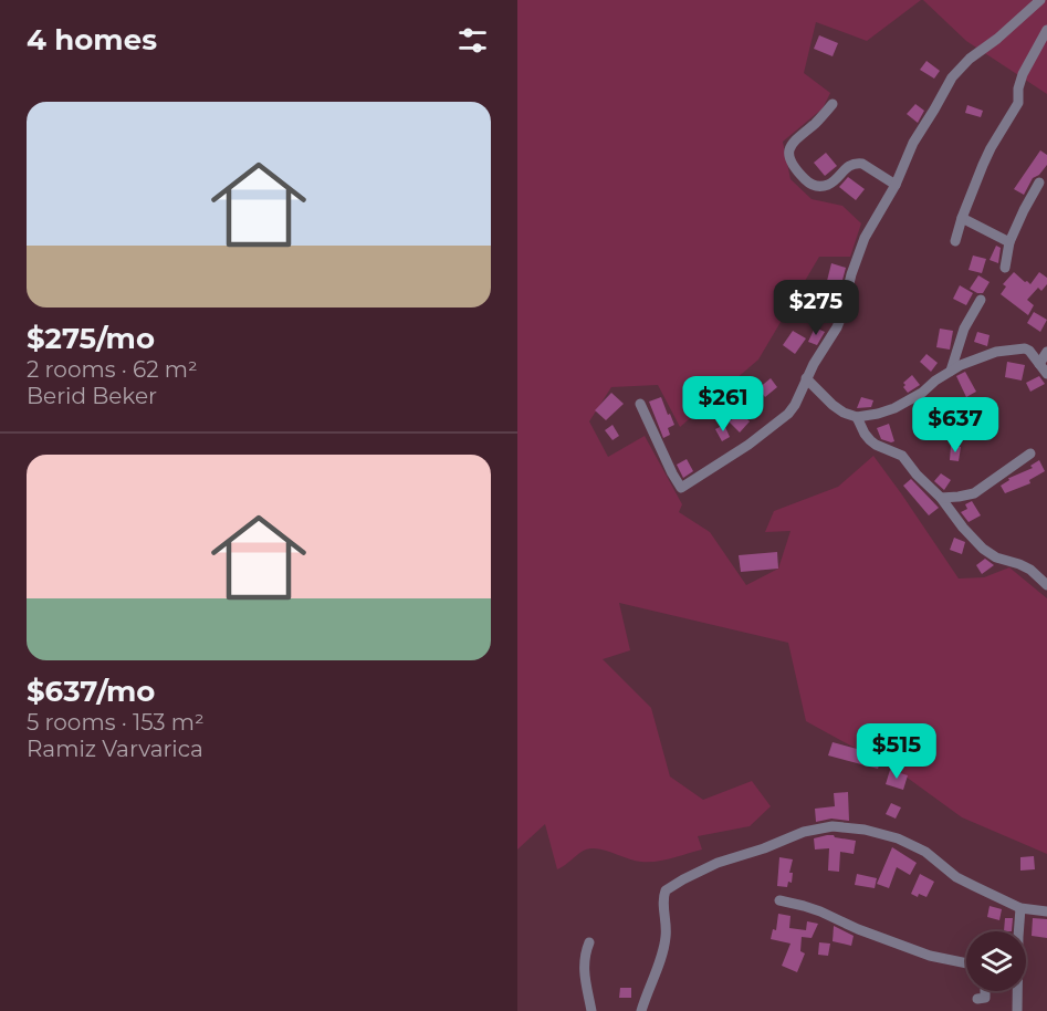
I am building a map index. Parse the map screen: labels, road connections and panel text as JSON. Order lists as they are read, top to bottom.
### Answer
{
  "page": {
    "heading": "4 homes",
    "list": [
      {
        "name": "$275/mo",
        "note": "2 rooms · 62 m² · Berid Beker"
      },
      {
        "name": "$637/mo",
        "note": "5 rooms · 153 m² · Ramiz Varvarica"
      }
    ],
    "price": [
      "$275",
      "$261",
      "$637",
      "$515"
    ]
  }
}
